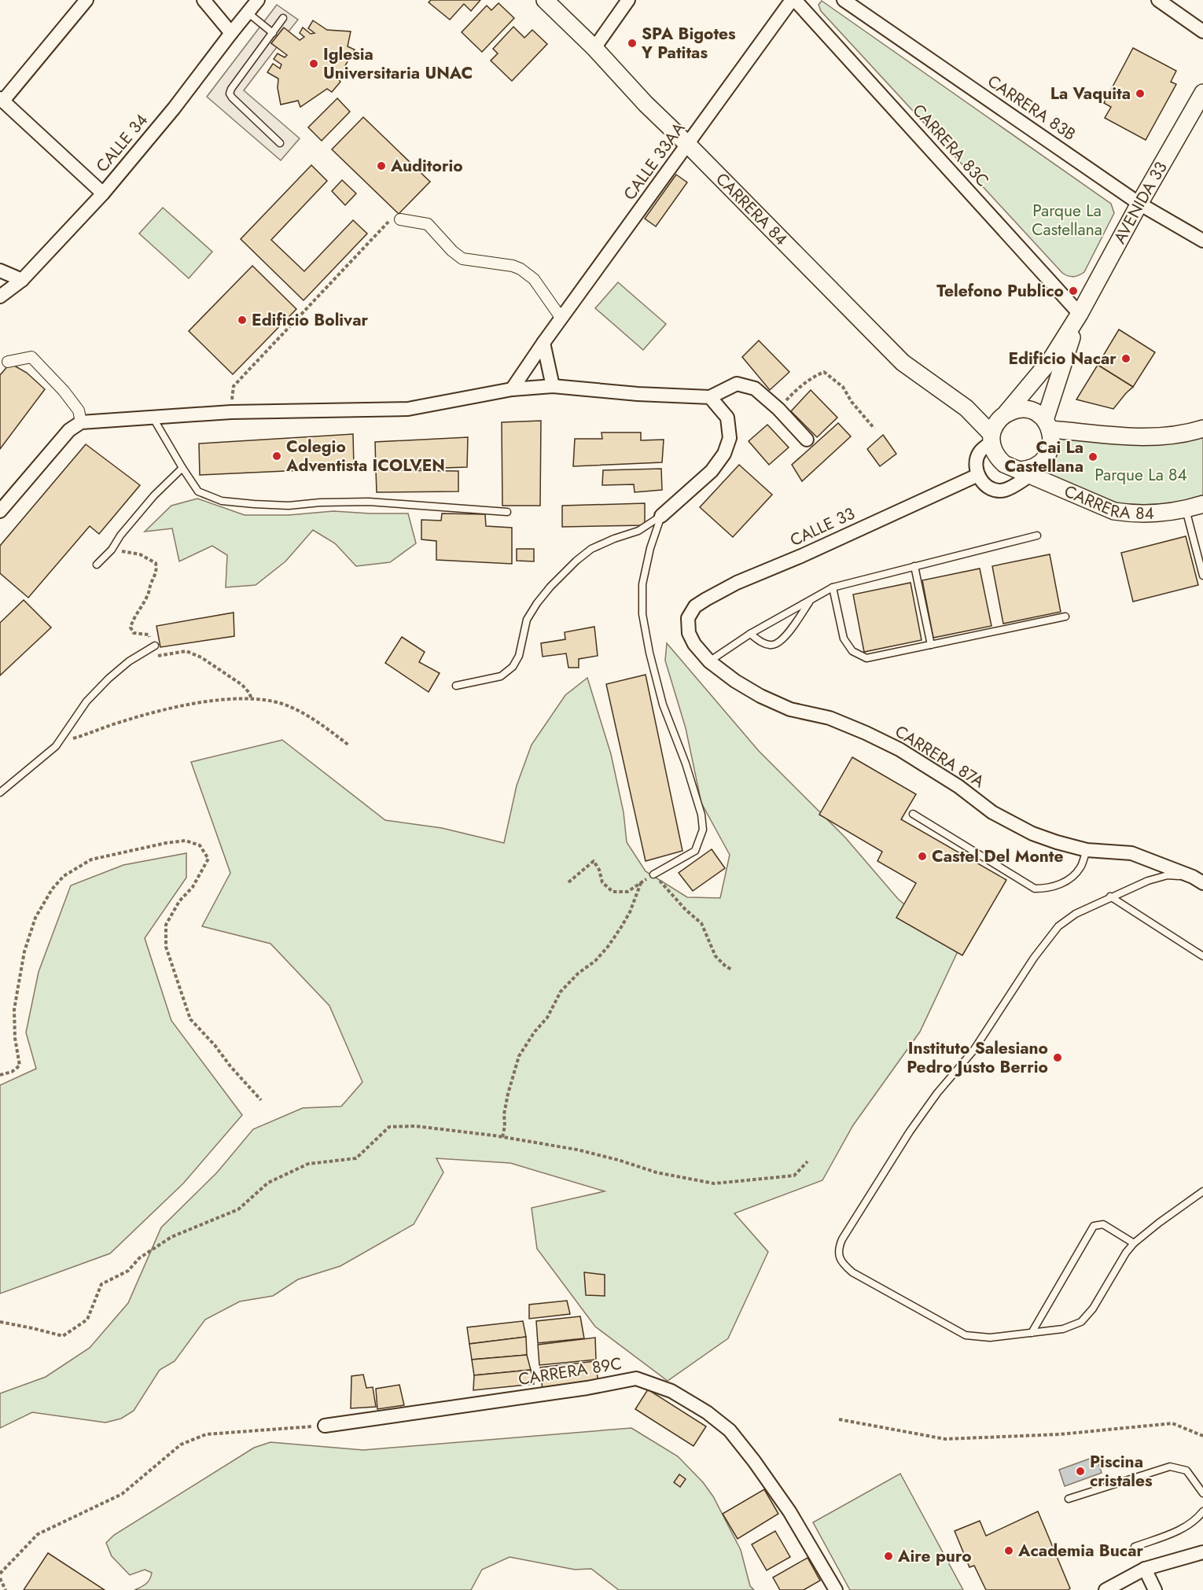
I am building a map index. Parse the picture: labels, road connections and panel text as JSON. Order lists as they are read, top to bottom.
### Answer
{
  "streets": {
    "street": [
      "CARRERA 83B",
      "CALLE 34",
      "CARRERA 83C",
      "CALLE 33AA",
      "AVENIDA 33",
      "CARRERA 84",
      "CALLE 33",
      "CARRERA 87A",
      "CARRERA 89C"
    ]
  },
  "crossings": [
    ["CARRERA 83B", "AVENIDA 33"],
    ["CARRERA 83C", "CALLE 33AA"],
    ["CARRERA 83C", "AVENIDA 33"],
    ["CALLE 33AA", "CARRERA 84"],
    ["AVENIDA 33", "CARRERA 84"],
    ["CALLE 33", "CARRERA 87A"]
  ],
  "parks": ["Parque La Castellana", "Parque La 84"],
  "places": [
    "SPA Bigotes Y Patitas",
    "Iglesia Universitaria UNAC",
    "La Vaquita",
    "Auditorio",
    "Telefono Publico",
    "Edificio Bolivar",
    "Edificio Nacar",
    "Colegio Adventista ICOLVEN",
    "Cai La Castellana",
    "Castel Del Monte",
    "Instituto Salesiano Pedro Justo Berrio",
    "Piscina cristales",
    "Academia Bucar",
    "Aire puro"
  ]
}
